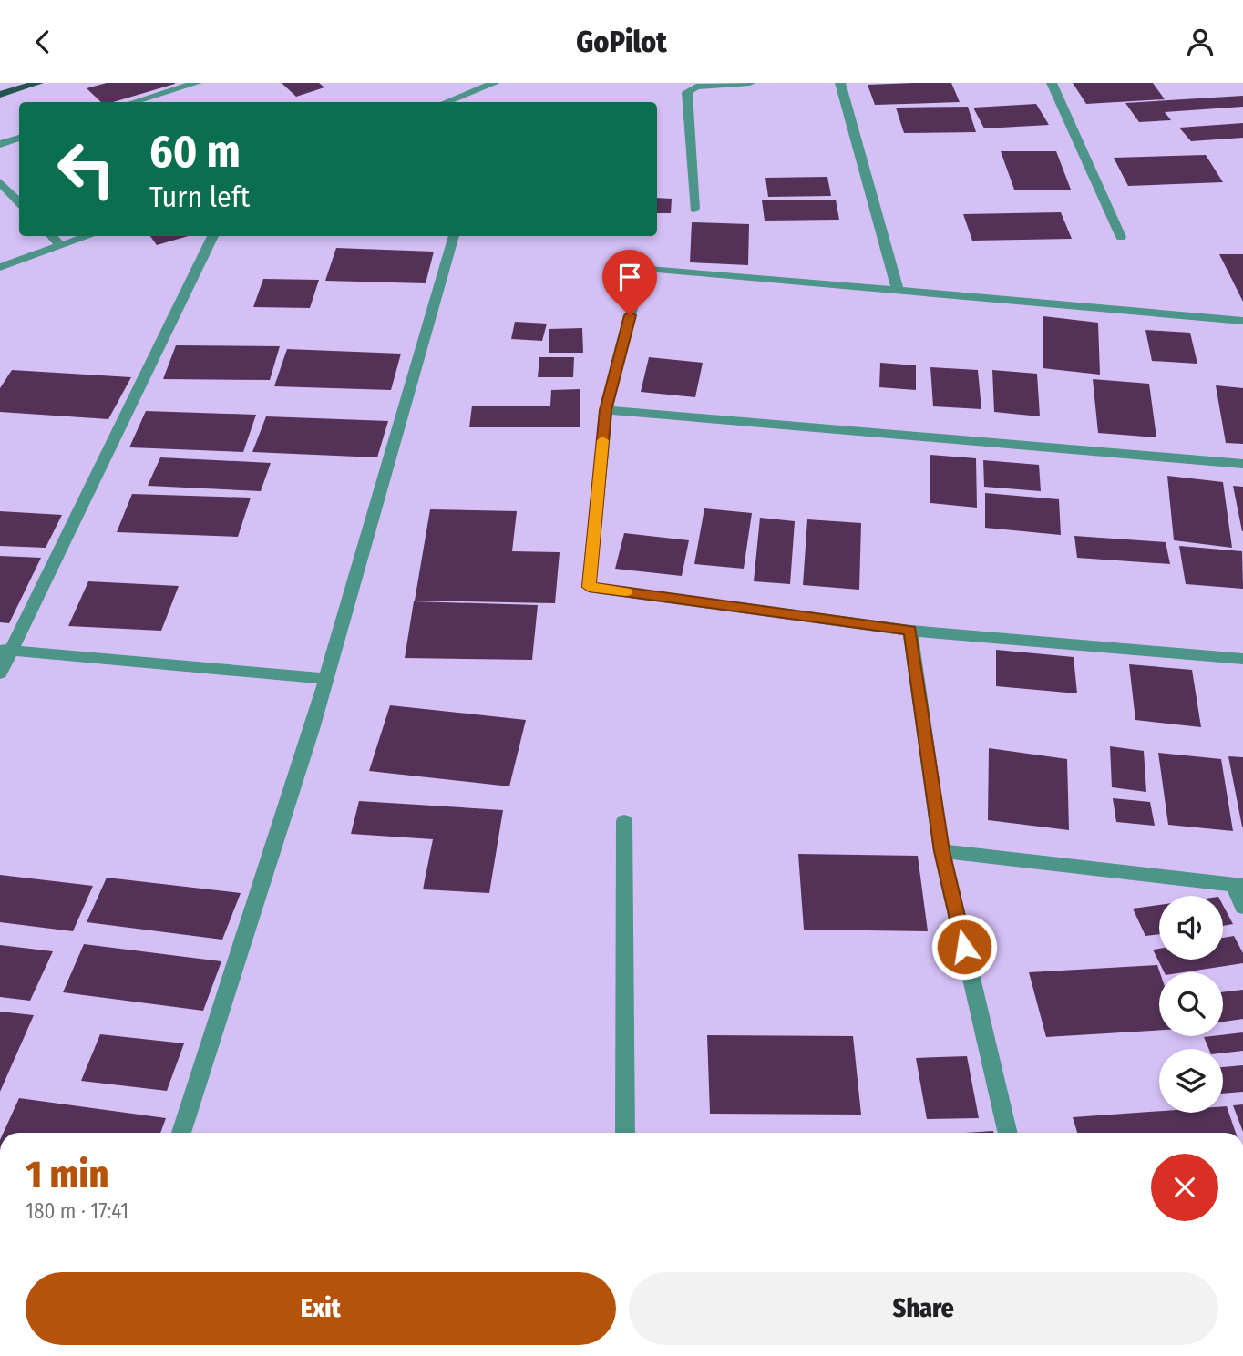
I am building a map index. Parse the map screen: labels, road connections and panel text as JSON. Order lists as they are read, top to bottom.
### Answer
{
  "page": {
    "header": "GoPilot",
    "turn": ["60 m", "Turn left"],
    "heading": ["1 min", "180 m · 17:41"],
    "buttons": ["Exit", "Share"]
  }
}
